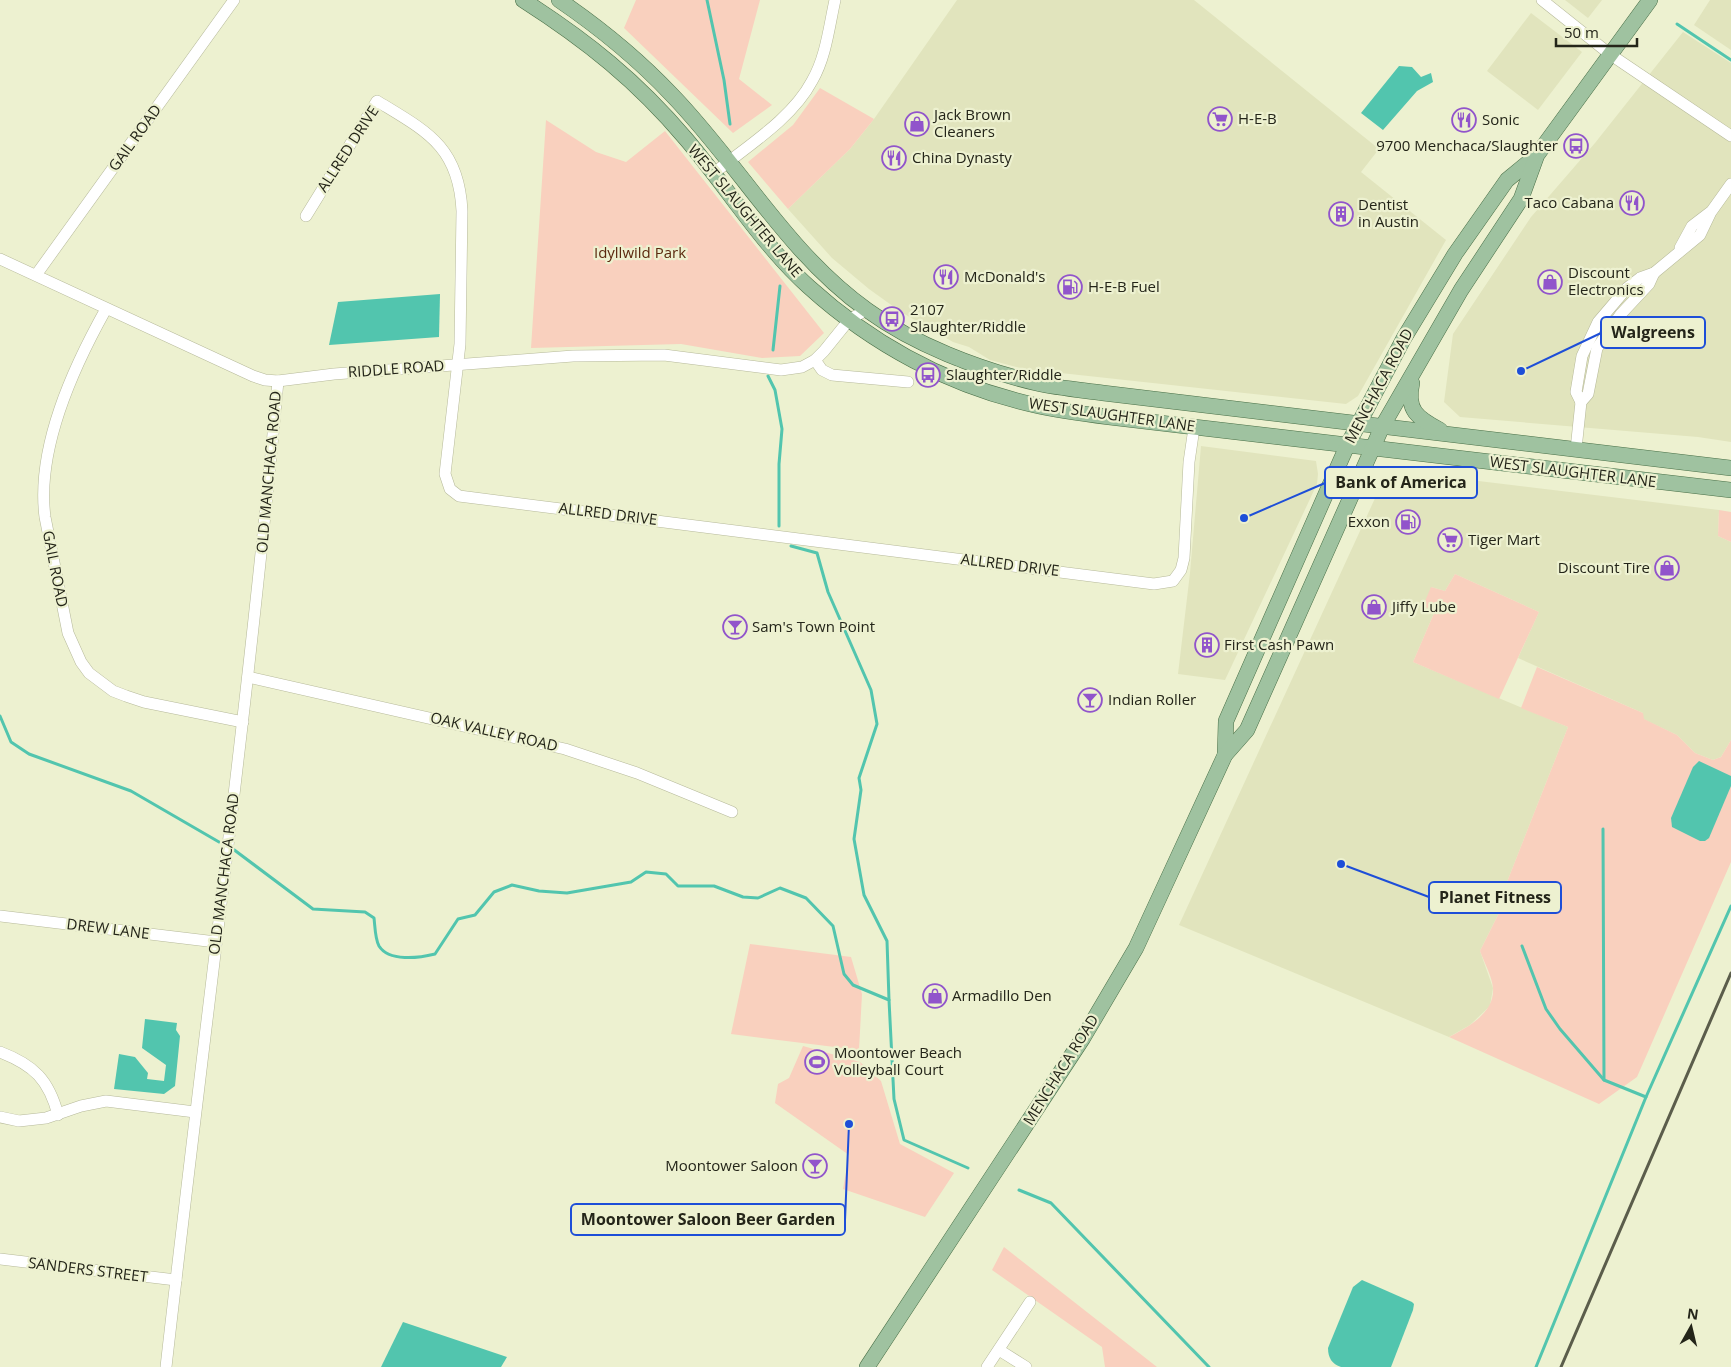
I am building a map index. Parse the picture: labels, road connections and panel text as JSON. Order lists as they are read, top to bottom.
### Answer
{
  "streets": {
    "main road": ["WEST SLAUGHTER LANE", "MENCHACA ROAD"],
    "street": [
      "GAIL ROAD",
      "ALLRED DRIVE",
      "RIDDLE ROAD",
      "OLD MANCHACA ROAD",
      "OAK VALLEY ROAD",
      "DREW LANE",
      "SANDERS STREET"
    ]
  },
  "crossings": [
    ["GAIL ROAD", "RIDDLE ROAD"],
    ["GAIL ROAD", "OLD MANCHACA ROAD"],
    ["ALLRED DRIVE", "WEST SLAUGHTER LANE"],
    ["ALLRED DRIVE", "RIDDLE ROAD"],
    ["WEST SLAUGHTER LANE", "RIDDLE ROAD"],
    ["WEST SLAUGHTER LANE", "MENCHACA ROAD"],
    ["RIDDLE ROAD", "OLD MANCHACA ROAD"],
    ["OLD MANCHACA ROAD", "OAK VALLEY ROAD"],
    ["OLD MANCHACA ROAD", "DREW LANE"],
    ["OLD MANCHACA ROAD", "SANDERS STREET"]
  ],
  "parks": ["Idyllwild Park"],
  "places": {
    "supermarket": ["H-E-B", "Tiger Mart"],
    "restaurant": [
      "Sonic",
      "China Dynasty",
      "Taco Cabana",
      "McDonald's"
    ],
    "shop": [
      "Jack Brown Cleaners",
      "Discount Electronics",
      "Discount Tire",
      "Jiffy Lube",
      "Armadillo Den"
    ],
    "bus stop": ["9700 Menchaca/Slaughter", "2107 Slaughter/Riddle", "Slaughter/Riddle"],
    "building": ["Dentist in Austin", "First Cash Pawn"],
    "fuel station": ["H-E-B Fuel", "Exxon"],
    "other": [
      "Walgreens",
      "Bank of America",
      "Planet Fitness",
      "Moontower Saloon Beer Garden"
    ],
    "bar": ["Sam's Town Point", "Indian Roller", "Moontower Saloon"],
    "sports": ["Moontower Beach Volleyball Court"]
  },
  "scale_bar": "50 m",
  "north": "top"
}
